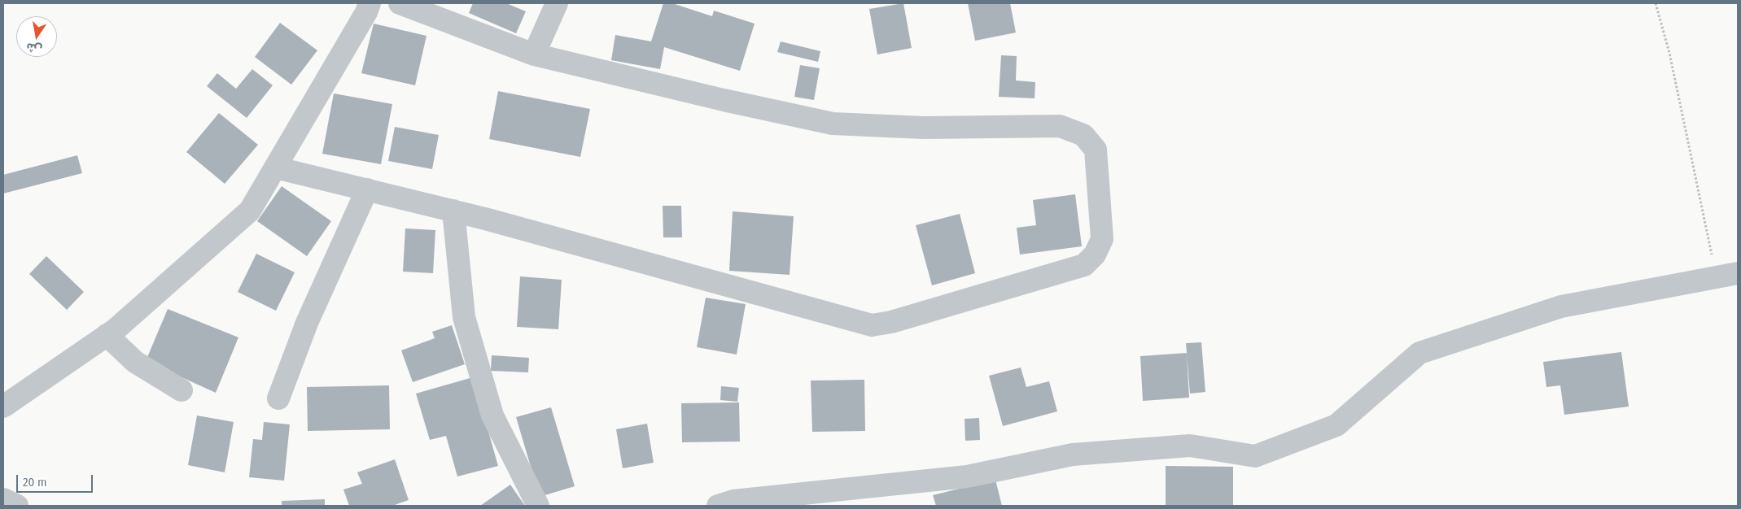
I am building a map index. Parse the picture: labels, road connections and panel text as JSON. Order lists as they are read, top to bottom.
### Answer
{
  "scale_bar": "20 m",
  "north": "bottom"
}
